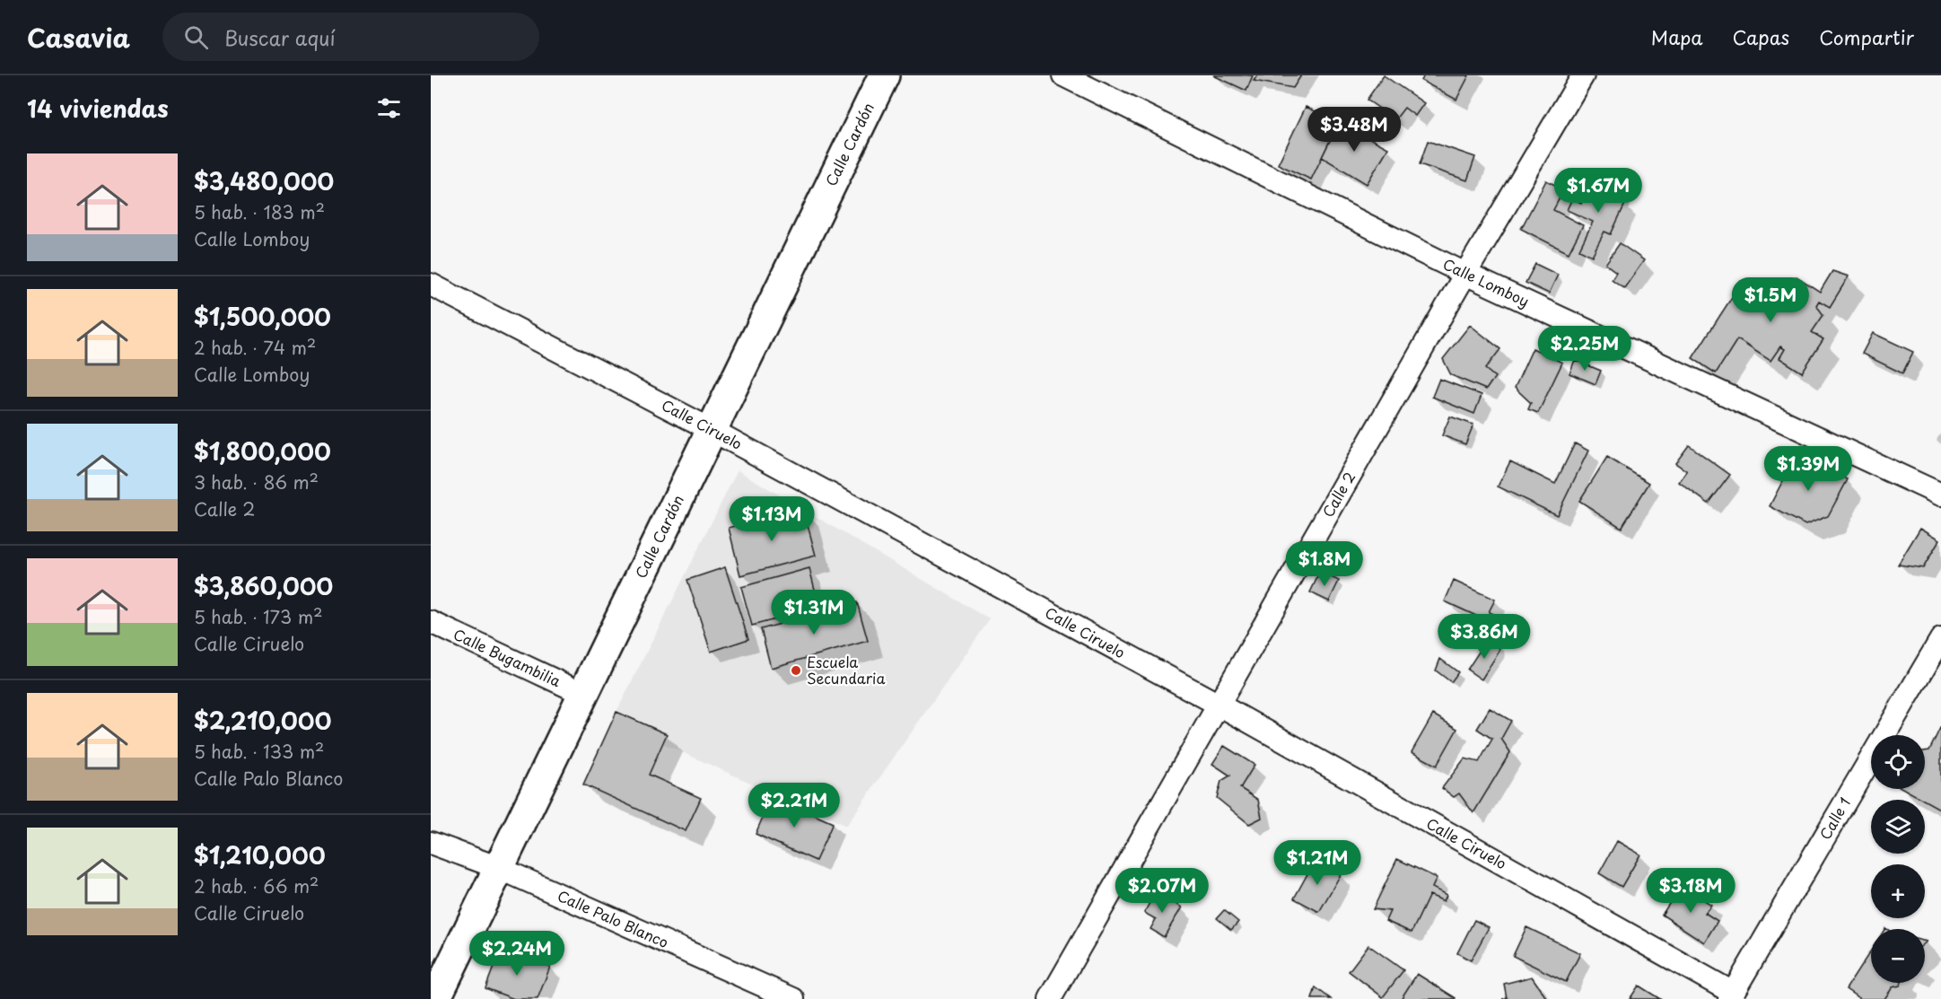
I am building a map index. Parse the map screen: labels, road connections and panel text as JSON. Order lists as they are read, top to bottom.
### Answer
{
  "streets": {
    "main road": ["Calle Cardón"],
    "street": [
      "Calle Lomboy",
      "Calle Ciruelo",
      "Calle 2",
      "Calle Bugambilia",
      "Calle 1",
      "Calle Palo Blanco"
    ]
  },
  "crossings": [
    ["Calle Cardón", "Calle Ciruelo"],
    ["Calle Cardón", "Calle Bugambilia"],
    ["Calle Cardón", "Calle Palo Blanco"],
    ["Calle Lomboy", "Calle 2"],
    ["Calle Ciruelo", "Calle 2"],
    ["Calle Ciruelo", "Calle 1"]
  ],
  "places": ["Escuela Secundaria"],
  "page": {
    "header": "Casavia",
    "search": "Buscar aquí",
    "nav": ["Mapa", "Capas", "Compartir"],
    "heading": "14 viviendas",
    "price": [
      "$3.48M",
      "$1.67M",
      "$1.5M",
      "$2.25M",
      "$1.39M",
      "$1.13M",
      "$1.8M",
      "$1.31M",
      "$3.86M",
      "$2.21M",
      "$1.21M",
      "$2.07M",
      "$3.18M",
      "$2.24M"
    ],
    "list": [
      {
        "name": "$3,480,000",
        "note": "5 hab. · 183 m² · Calle Lomboy"
      },
      {
        "name": "$1,500,000",
        "note": "2 hab. · 74 m² · Calle Lomboy"
      },
      {
        "name": "$1,800,000",
        "note": "3 hab. · 86 m² · Calle 2"
      },
      {
        "name": "$3,860,000",
        "note": "5 hab. · 173 m² · Calle Ciruelo"
      },
      {
        "name": "$2,210,000",
        "note": "5 hab. · 133 m² · Calle Palo Blanco"
      },
      {
        "name": "$1,210,000",
        "note": "2 hab. · 66 m² · Calle Ciruelo"
      }
    ],
    "map_buttons": ["+", "−"]
  }
}
